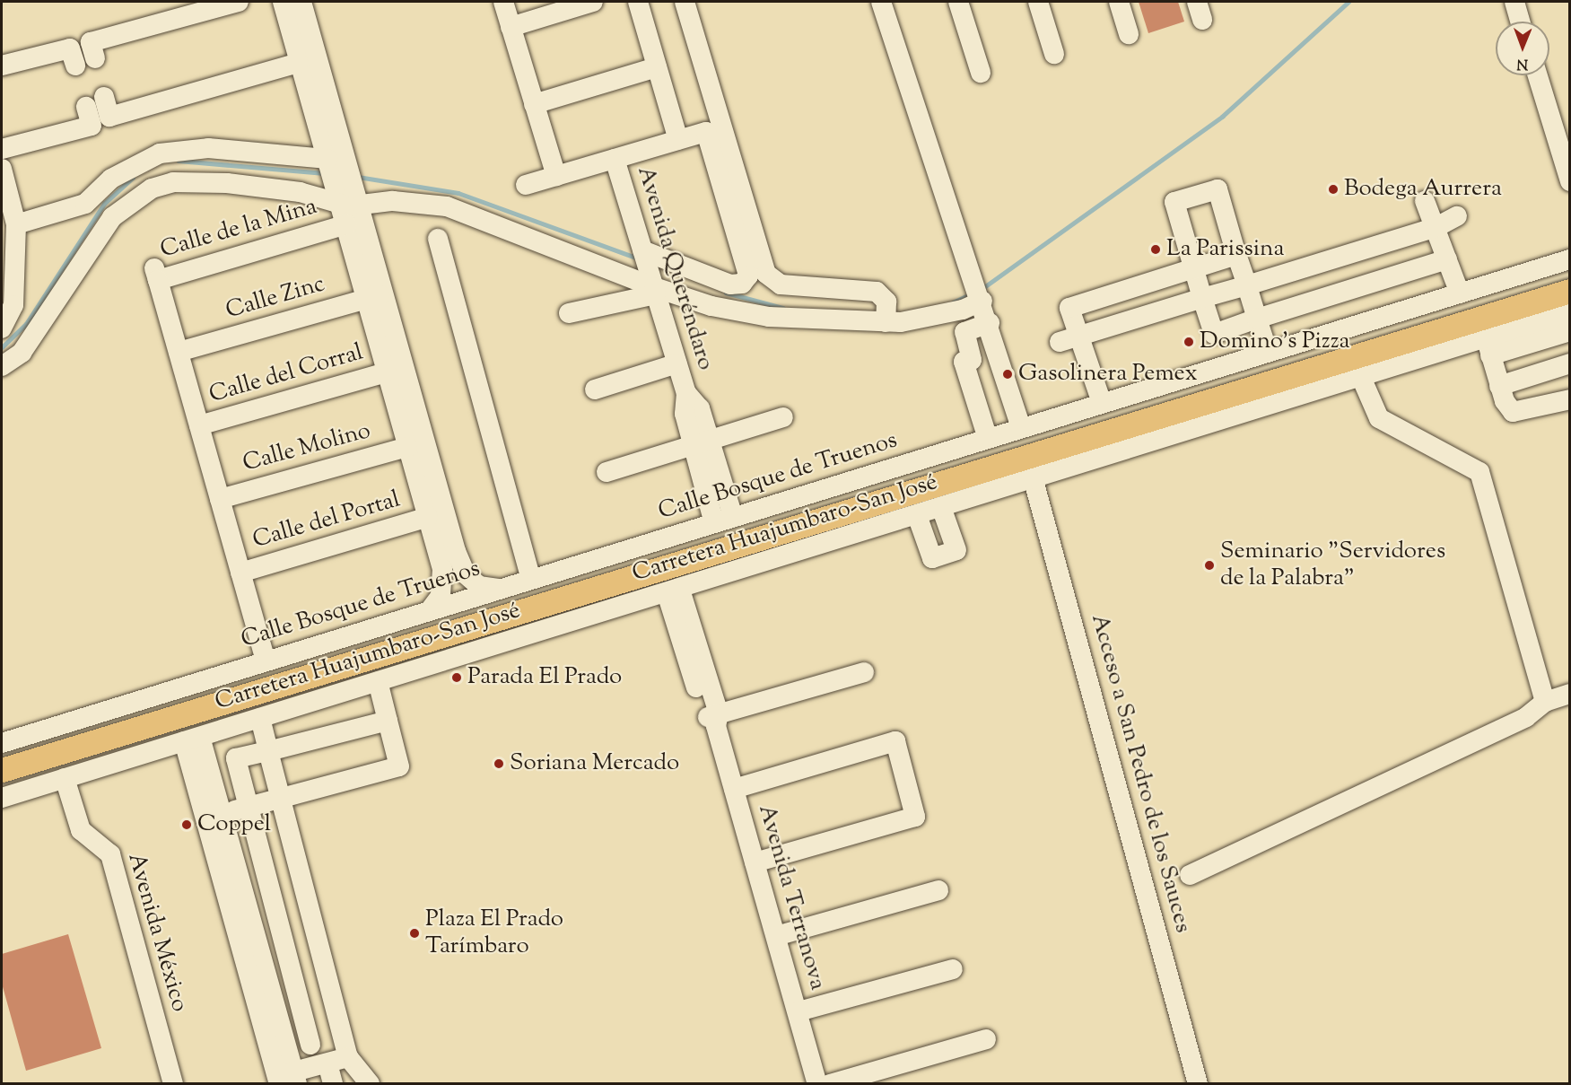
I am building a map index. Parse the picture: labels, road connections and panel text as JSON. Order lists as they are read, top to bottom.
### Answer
{
  "streets": {
    "main road": ["Carretera Huajumbaro-San José"],
    "street": [
      "Calle de la Mina",
      "Avenida Queréndaro",
      "Calle Zinc",
      "Calle del Corral",
      "Calle Molino",
      "Calle Bosque de Truenos",
      "Calle del Portal",
      "Acceso a San Pedro de los Sauces",
      "Avenida Terranova",
      "Avenida México"
    ]
  },
  "crossings": [
    ["Calle de la Mina", "Calle Zinc"],
    ["Avenida Queréndaro", "Calle Bosque de Truenos"]
  ],
  "places": [
    "Bodega Aurrera",
    "La Parissina",
    "Domino's Pizza",
    "Gasolinera Pemex",
    "Seminario \"Servidores de la Palabra\"",
    "Parada El Prado",
    "Soriana Mercado",
    "Coppel",
    "Plaza El Prado Tarímbaro"
  ],
  "north": "bottom"
}
